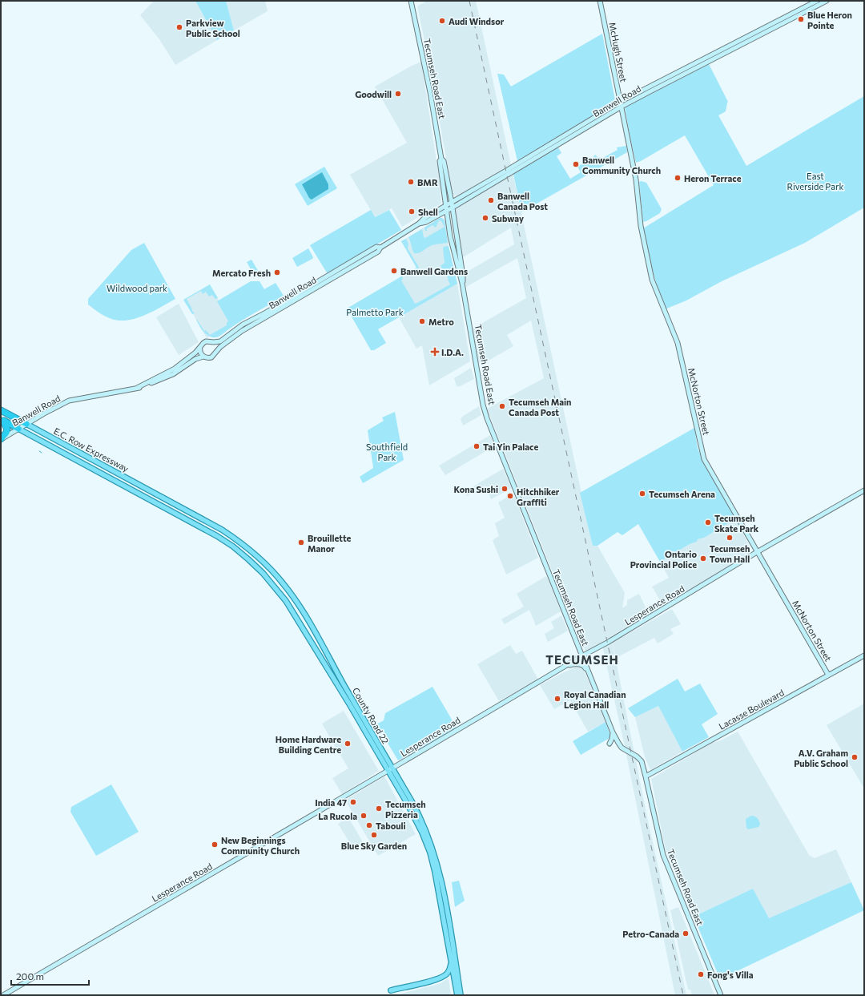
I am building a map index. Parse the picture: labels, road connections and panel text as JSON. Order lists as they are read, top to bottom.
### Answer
{
  "streets": {
    "highway": ["E.C. Row Expressway"],
    "main road": [
      "McHugh Street",
      "Tecumseh Road East",
      "Banwell Road",
      "McNorton Street",
      "Lesperance Road",
      "Lacasse Boulevard",
      "County Road 22"
    ]
  },
  "crossings": [
    ["McHugh Street", "Banwell Road"],
    ["McHugh Street", "McNorton Street"],
    ["Tecumseh Road East", "Banwell Road"],
    ["Tecumseh Road East", "Lesperance Road"],
    ["Tecumseh Road East", "Lacasse Boulevard"],
    ["Banwell Road", "McNorton Street"],
    ["Banwell Road", "E.C. Row Expressway"],
    ["McNorton Street", "Lesperance Road"],
    ["McNorton Street", "Lacasse Boulevard"],
    ["E.C. Row Expressway", "County Road 22"],
    ["Lesperance Road", "County Road 22"]
  ],
  "districts": ["TECUMSEH"],
  "parks": [
    "East Riverside Park",
    "Wildwood park",
    "Palmetto Park",
    "Southfield Park"
  ],
  "places": {
    "other": [
      "Blue Heron Pointe",
      "Audi Windsor",
      "Parkview Public School",
      "Goodwill",
      "Banwell Community Church",
      "Heron Terrace",
      "BMR",
      "Banwell Canada Post",
      "Shell",
      "Subway",
      "Banwell Gardens",
      "Mercato Fresh",
      "Metro",
      "Tecumseh Main Canada Post",
      "Tai Yin Palace",
      "Kona Sushi",
      "Tecumseh Arena",
      "Hitchhiker Graffiti",
      "Tecumseh Skate Park",
      "Tecumseh Town Hall",
      "Brouillette Manor",
      "Ontario Provincial Police",
      "Royal Canadian Legion Hall",
      "Home Hardware Building Centre",
      "A.V. Graham Public School",
      "India 47",
      "Tecumseh Pizzeria",
      "La Rucola",
      "Tabouli",
      "Blue Sky Garden",
      "New Beginnings Community Church",
      "Petro-Canada",
      "Fong's Villa"
    ],
    "health": ["I.D.A."]
  },
  "scale_bar": "200 m"
}
